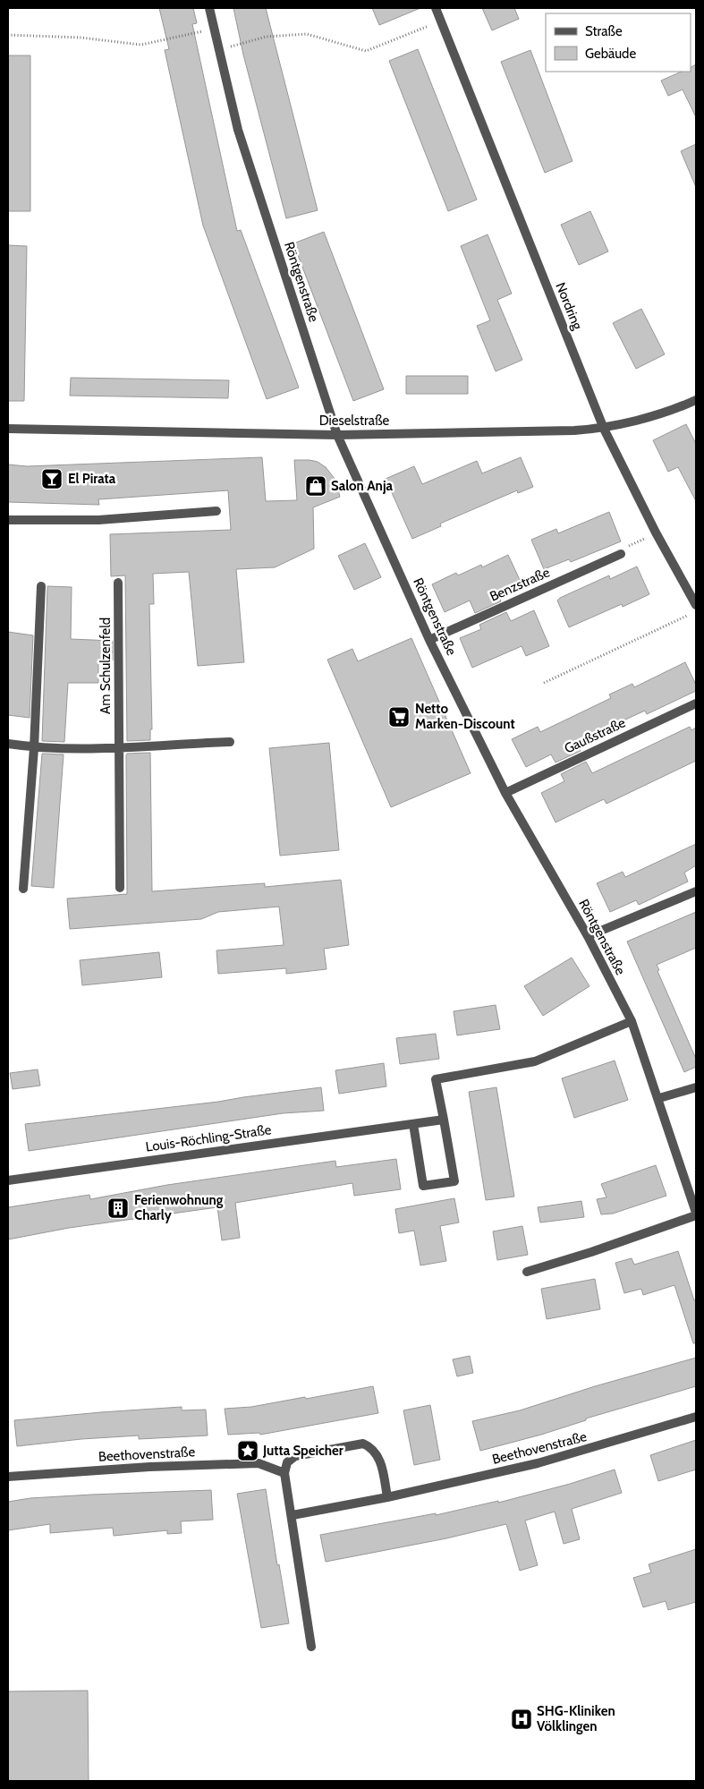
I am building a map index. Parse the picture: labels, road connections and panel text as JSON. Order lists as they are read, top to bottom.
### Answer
{
  "streets": {
    "street": [
      "Röntgenstraße",
      "Nordring",
      "Dieselstraße",
      "Benzstraße",
      "Am Schulzenfeld",
      "Gaußstraße",
      "Louis-Röchling-Straße",
      "Beethovenstraße"
    ]
  },
  "crossings": [
    ["Röntgenstraße", "Dieselstraße"],
    ["Röntgenstraße", "Benzstraße"],
    ["Röntgenstraße", "Gaußstraße"],
    ["Nordring", "Dieselstraße"]
  ],
  "places": {
    "bar": ["El Pirata"],
    "shop": ["Salon Anja"],
    "supermarket": ["Netto Marken-Discount"],
    "building": ["Ferienwohnung Charly"],
    "place": ["Jutta Speicher"],
    "hospital": ["SHG-Kliniken Völklingen"]
  },
  "legend": ["Straße", "Gebäude"]
}
